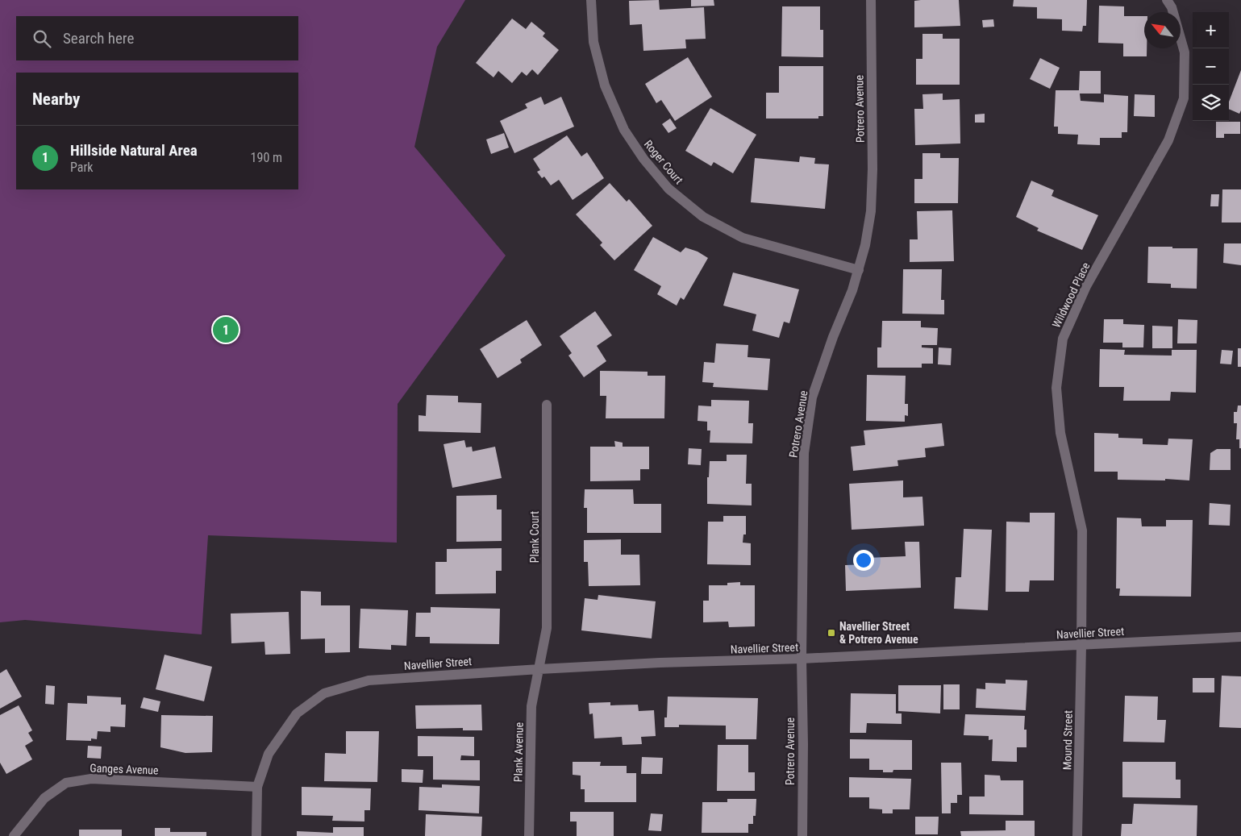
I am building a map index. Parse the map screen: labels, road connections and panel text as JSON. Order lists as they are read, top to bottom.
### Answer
{
  "streets": {
    "street": [
      "Potrero Avenue",
      "Roger Court",
      "Wildwood Place",
      "Plank Court",
      "Navellier Street",
      "Mound Street",
      "Plank Avenue",
      "Ganges Avenue"
    ]
  },
  "crossings": [
    ["Potrero Avenue", "Roger Court"],
    ["Potrero Avenue", "Navellier Street"],
    ["Wildwood Place", "Navellier Street"],
    ["Wildwood Place", "Mound Street"],
    ["Plank Court", "Navellier Street"],
    ["Plank Court", "Plank Avenue"],
    ["Navellier Street", "Mound Street"],
    ["Navellier Street", "Plank Avenue"],
    ["Navellier Street", "Ganges Avenue"]
  ],
  "places": {
    "transit": ["Navellier Street & Potrero Avenue"]
  },
  "north": "top left",
  "page": {
    "map_buttons": ["+", "−"],
    "search": "Search here",
    "heading": "Nearby",
    "list": [
      {
        "mark": "1",
        "name": "Hillside Natural Area",
        "note": "Park",
        "value": "190 m"
      }
    ],
    "pins": "1"
  }
}
